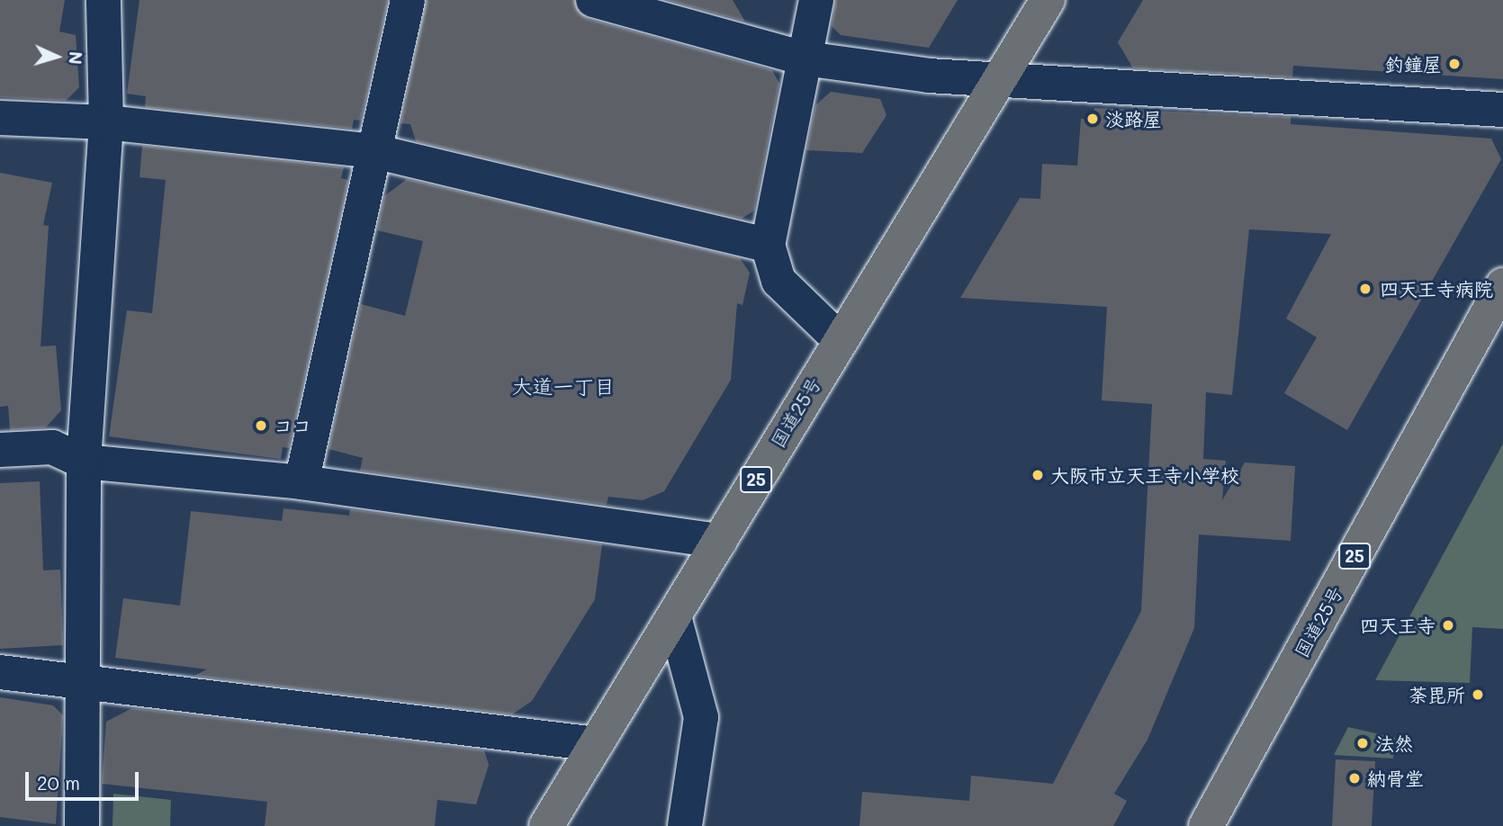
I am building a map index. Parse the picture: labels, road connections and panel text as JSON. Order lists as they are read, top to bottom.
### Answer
{
  "streets": {
    "highway": ["国道25号", "25"]
  },
  "districts": ["大道一丁目"],
  "places": [
    "釣鐘屋",
    "淡路屋",
    "四天王寺病院",
    "ココ",
    "大阪市立天王寺小学校",
    "四天王寺",
    "荼毘所",
    "法然",
    "納骨堂"
  ],
  "scale_bar": "20 m",
  "north": "right"
}
